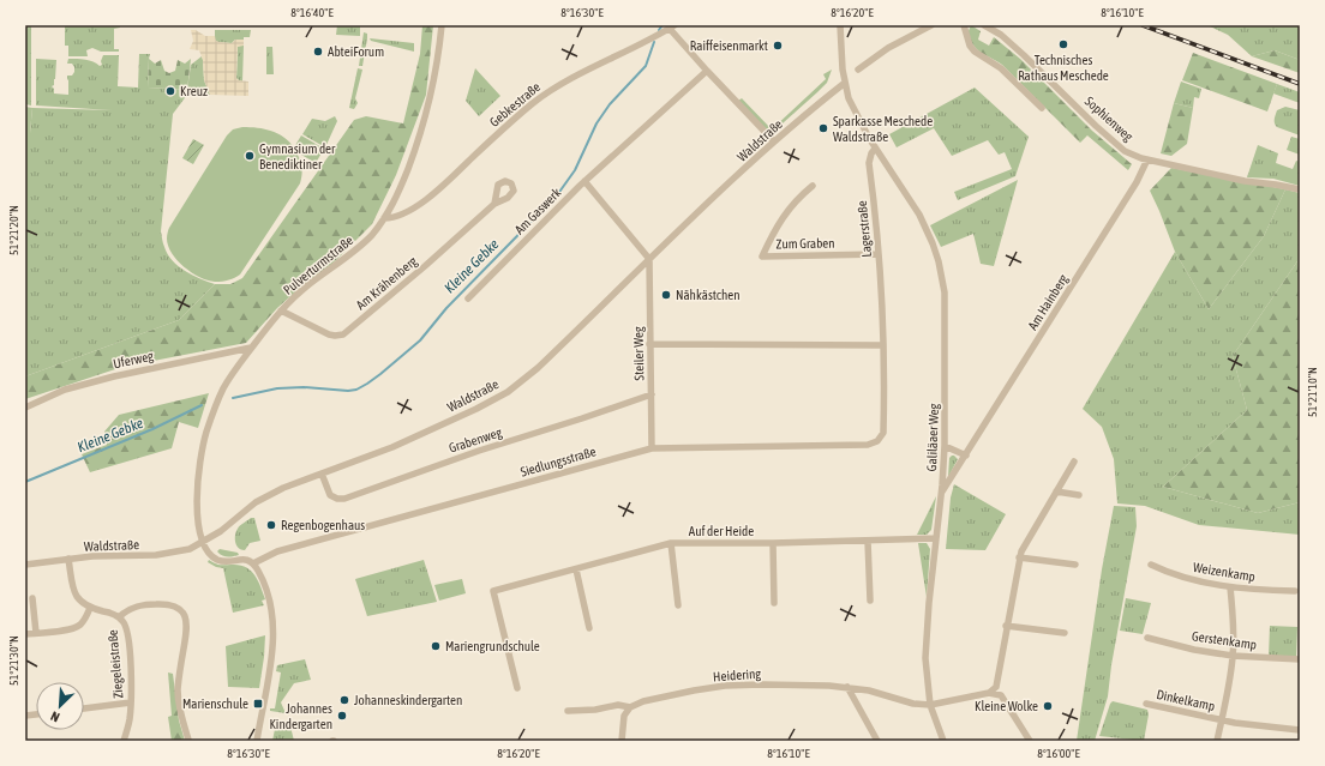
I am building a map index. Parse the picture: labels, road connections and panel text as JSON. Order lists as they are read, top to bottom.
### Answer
{
  "streets": {
    "street": [
      "Gebkestraße",
      "Sophienweg",
      "Waldstraße",
      "Am Gaswerk",
      "Lagerstraße",
      "Zum Graben",
      "Pulverturmstraße",
      "Am Krähenberg",
      "Am Hainberg",
      "Steiler Weg",
      "Uferweg",
      "Galiläaer Weg",
      "Grabenweg",
      "Siedlungsstraße",
      "Auf der Heide",
      "Weizenkamp",
      "Gerstenkamp",
      "Ziegeleistraße",
      "Heidering",
      "Dinkelkamp"
    ]
  },
  "crossings": [
    ["Gebkestraße", "Pulverturmstraße"],
    ["Sophienweg", "Am Hainberg"],
    ["Waldstraße", "Pulverturmstraße"],
    ["Waldstraße", "Steiler Weg"],
    ["Waldstraße", "Grabenweg"],
    ["Lagerstraße", "Zum Graben"],
    ["Lagerstraße", "Galiläaer Weg"],
    ["Lagerstraße", "Siedlungsstraße"],
    ["Pulverturmstraße", "Am Krähenberg"],
    ["Pulverturmstraße", "Uferweg"],
    ["Am Hainberg", "Galiläaer Weg"],
    ["Steiler Weg", "Grabenweg"],
    ["Steiler Weg", "Siedlungsstraße"],
    ["Galiläaer Weg", "Auf der Heide"],
    ["Galiläaer Weg", "Heidering"]
  ],
  "water": ["Kleine Gebke"],
  "places": {
    "other": [
      "Technisches Rathaus Meschede",
      "Raiffeisenmarkt",
      "AbteiForum",
      "Kreuz",
      "Sparkasse Meschede Waldstraße",
      "Gymnasium der Benediktiner",
      "Nähkästchen",
      "Regenbogenhaus",
      "Mariengrundschule",
      "Johanneskindergarten",
      "Kleine Wolke",
      "Johannes Kindergarten"
    ],
    "transit": ["Marienschule"]
  },
  "north": "bottom left",
  "coordinates": [
    "8°16'40\"E",
    "8°16'30\"E",
    "8°16'20\"E",
    "8°16'10\"E",
    "51°21'20\"N",
    "51°21'10\"N",
    "51°21'30\"N",
    "8°16'00\"E"
  ]
}
